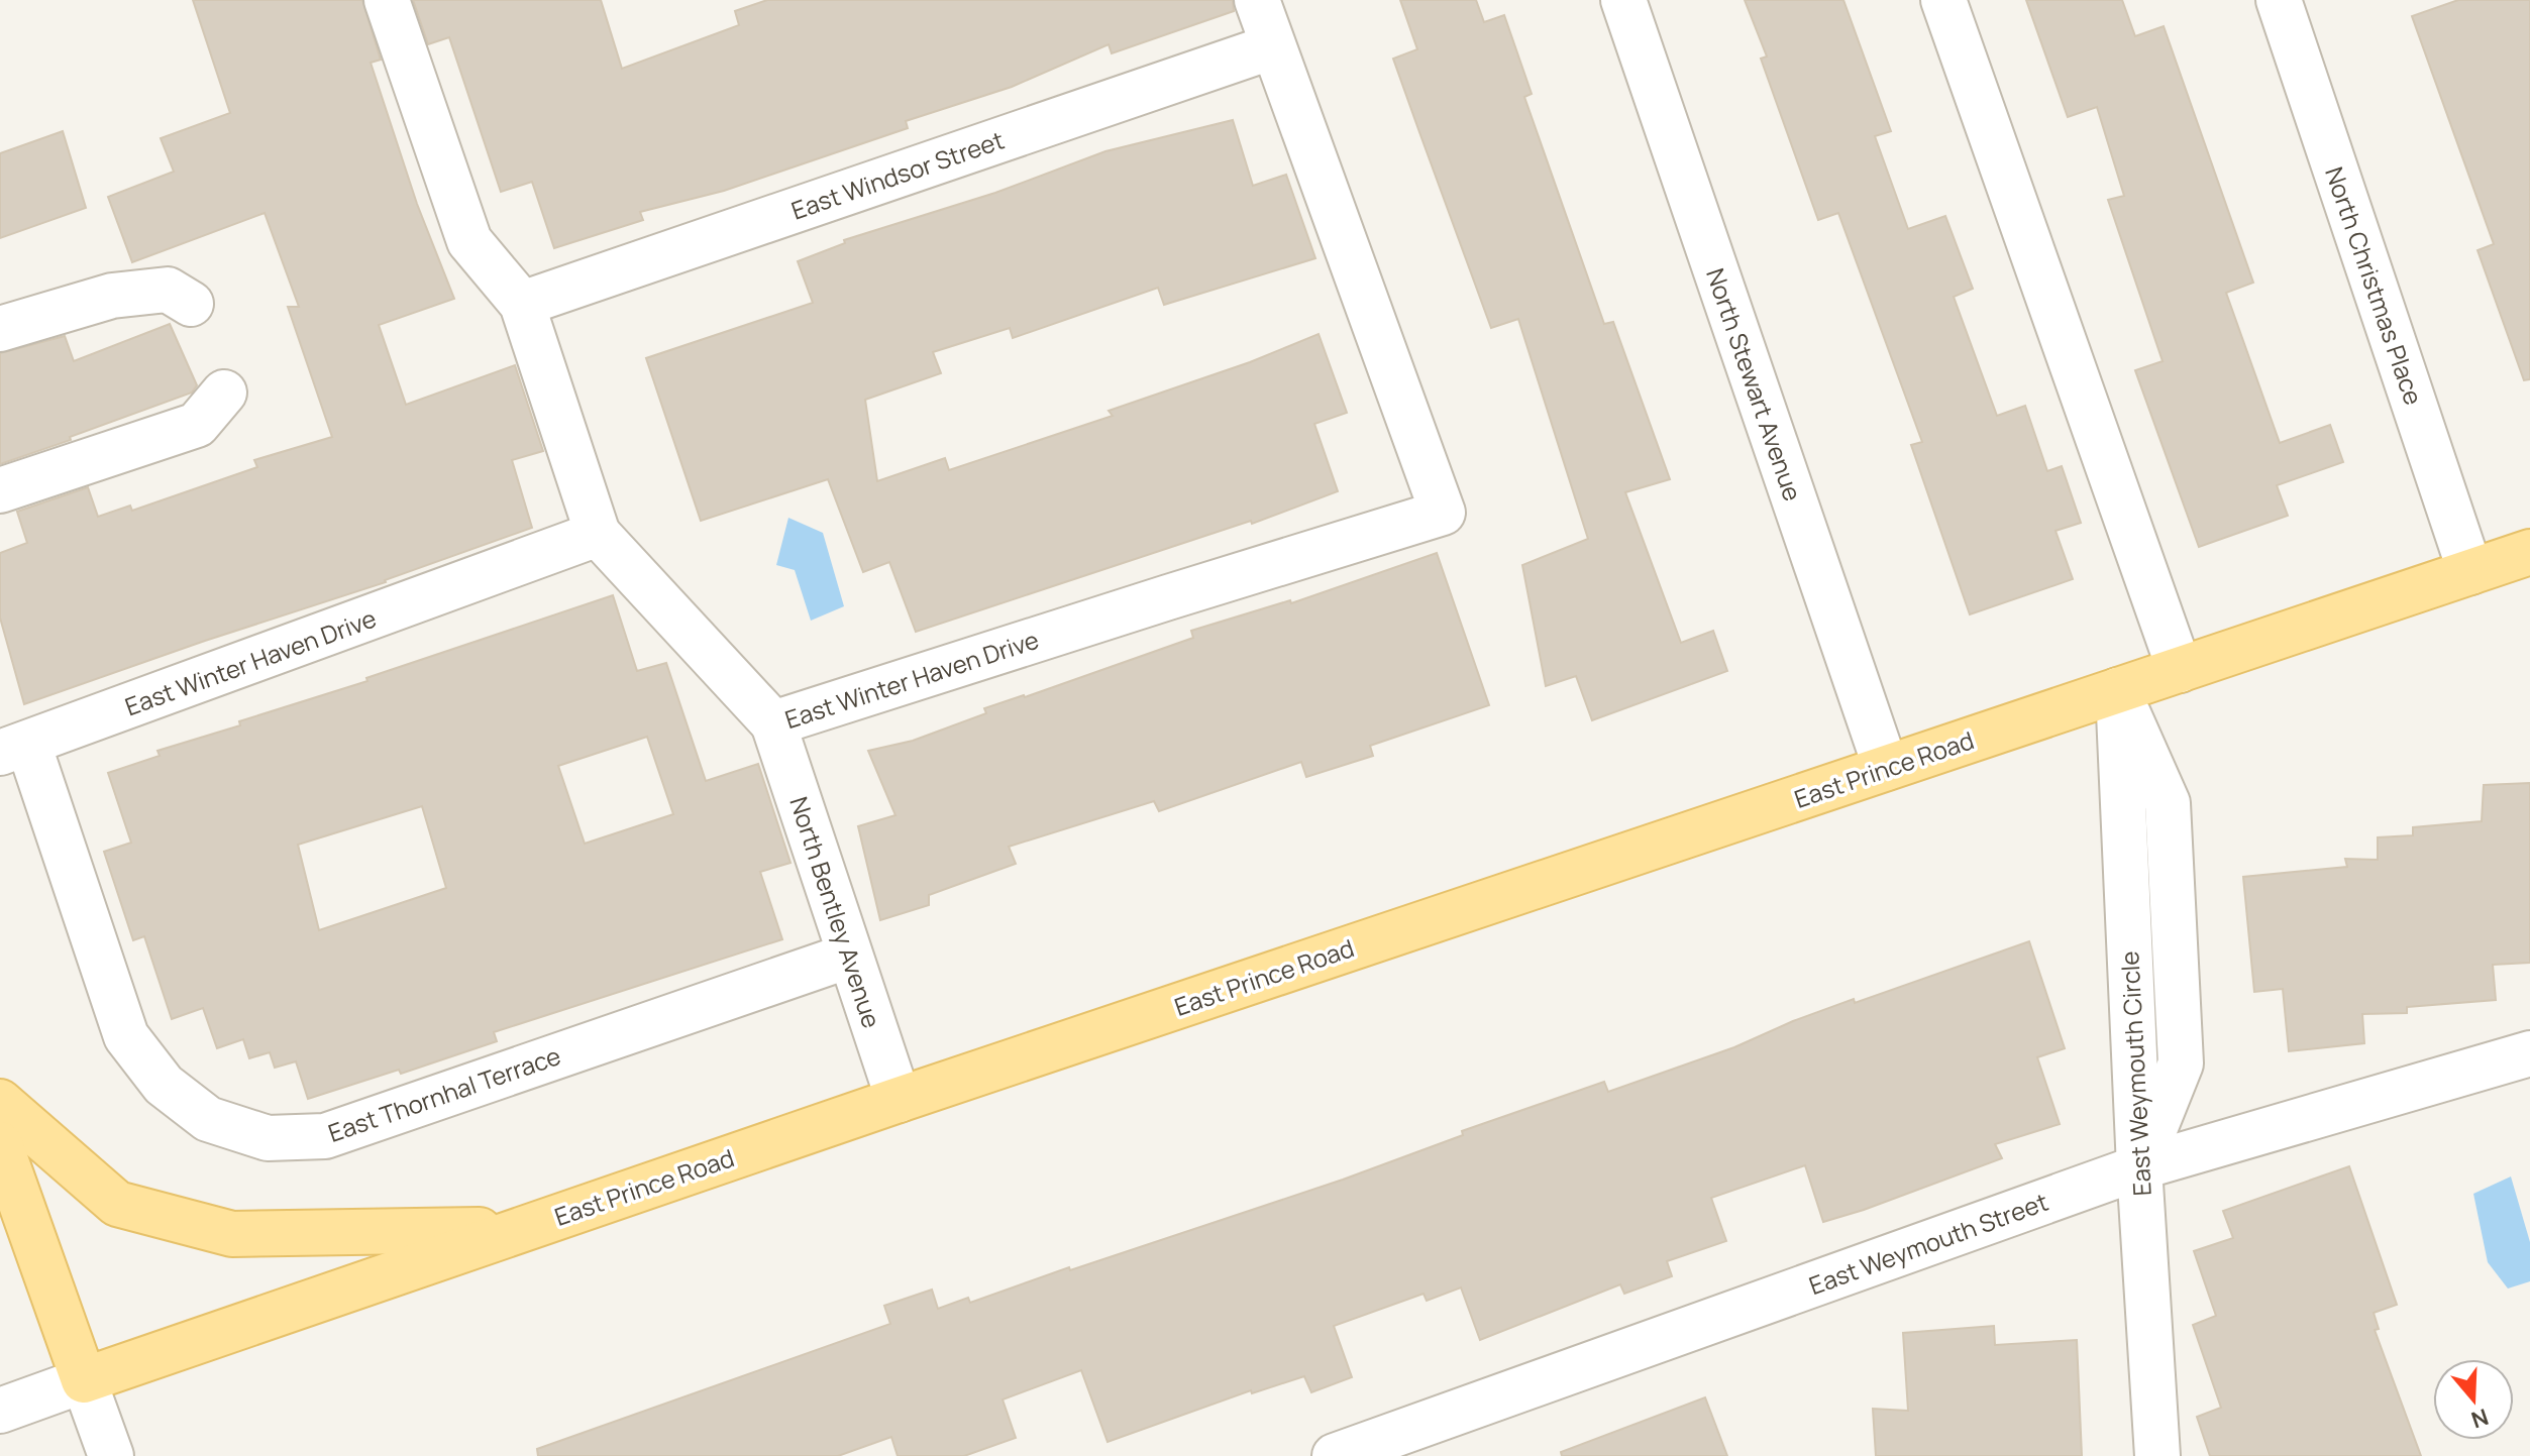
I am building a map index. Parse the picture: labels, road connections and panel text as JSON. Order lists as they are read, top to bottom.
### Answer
{
  "streets": {
    "main road": ["East Prince Road"],
    "street": [
      "East Windsor Street",
      "North Christmas Place",
      "North Stewart Avenue",
      "East Winter Haven Drive",
      "North Bentley Avenue",
      "East Weymouth Circle",
      "East Thornhal Terrace",
      "East Weymouth Street"
    ]
  },
  "crossings": [
    ["East Windsor Street", "East Winter Haven Drive"],
    ["North Christmas Place", "East Prince Road"],
    ["North Stewart Avenue", "East Prince Road"],
    ["East Winter Haven Drive", "North Bentley Avenue"],
    ["East Winter Haven Drive", "East Thornhal Terrace"],
    ["East Prince Road", "North Bentley Avenue"],
    ["North Bentley Avenue", "East Thornhal Terrace"],
    ["East Weymouth Circle", "East Weymouth Street"]
  ],
  "north": "bottom"
}
